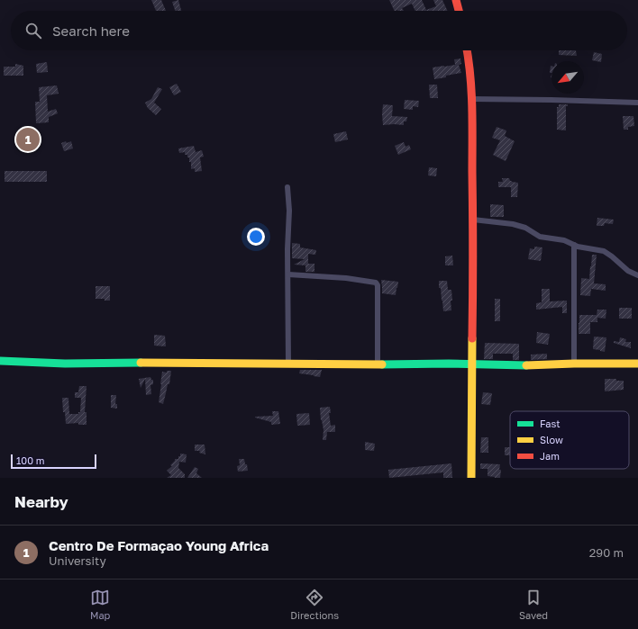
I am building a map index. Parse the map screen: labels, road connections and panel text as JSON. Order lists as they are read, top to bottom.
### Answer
{
  "legend": ["Fast", "Slow", "Jam"],
  "scale_bar": "100 m",
  "north": "bottom left",
  "page": {
    "search": "Search here",
    "pins": "1",
    "scale": "100 m",
    "heading": "Nearby",
    "list": [
      {
        "mark": "1",
        "name": "Centro De Formaçao Young Africa",
        "note": "University",
        "value": "290 m"
      }
    ],
    "nav": ["Map", "Directions", "Saved"]
  }
}
